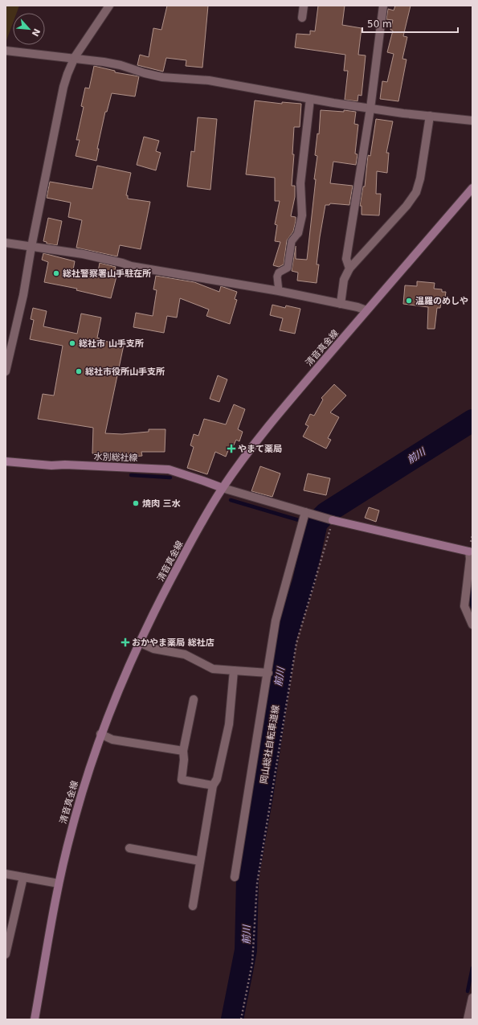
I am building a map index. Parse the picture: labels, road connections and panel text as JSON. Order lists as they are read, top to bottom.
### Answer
{
  "streets": {
    "main road": ["清音真金線", "水別総社線"],
    "path": ["岡山総社自転車道線"]
  },
  "crossings": [
    ["清音真金線", "水別総社線"]
  ],
  "water": ["前川"],
  "places": {
    "other": [
      "総社警察署山手駐在所",
      "温羅のめしや",
      "総社市 山手支所",
      "総社市役所山手支所",
      "焼肉 三水"
    ],
    "health": ["やまて薬局", "おかやま薬局 総社店"]
  },
  "scale_bar": "50 m",
  "north": "bottom right"
}
